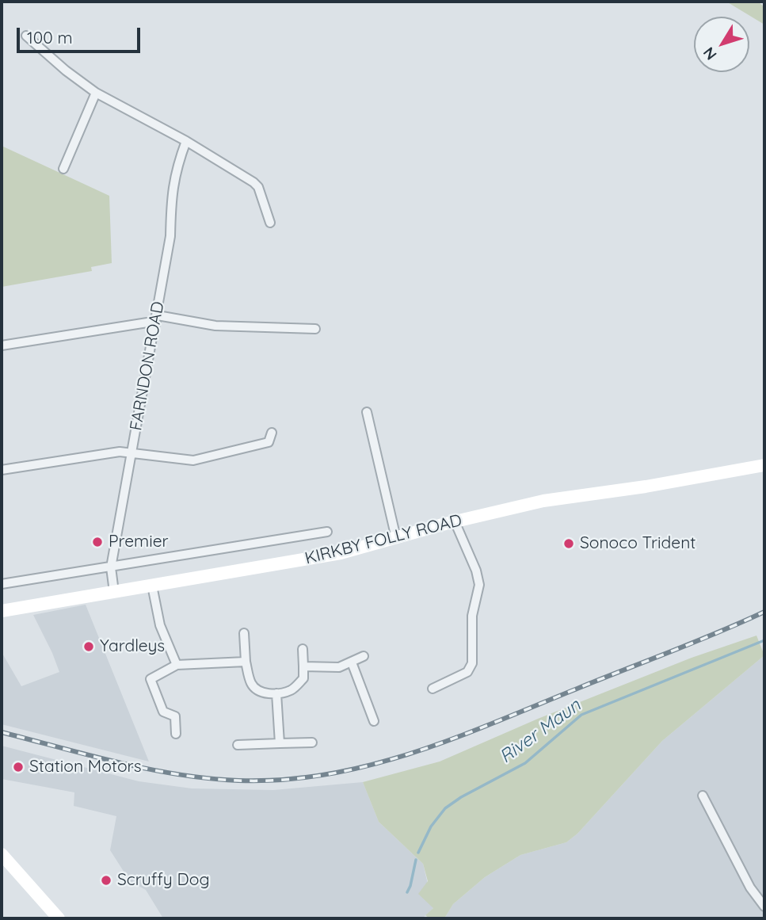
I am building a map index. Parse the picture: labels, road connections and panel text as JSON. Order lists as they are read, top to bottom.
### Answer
{
  "streets": {
    "main road": ["KIRKBY FOLLY ROAD"],
    "street": ["FARNDON ROAD"]
  },
  "crossings": [
    ["FARNDON ROAD", "KIRKBY FOLLY ROAD"]
  ],
  "water": ["River Maun"],
  "places": [
    "Premier",
    "Sonoco Trident",
    "Yardleys",
    "Station Motors",
    "Scruffy Dog"
  ],
  "scale_bar": "100 m",
  "north": "bottom left"
}
